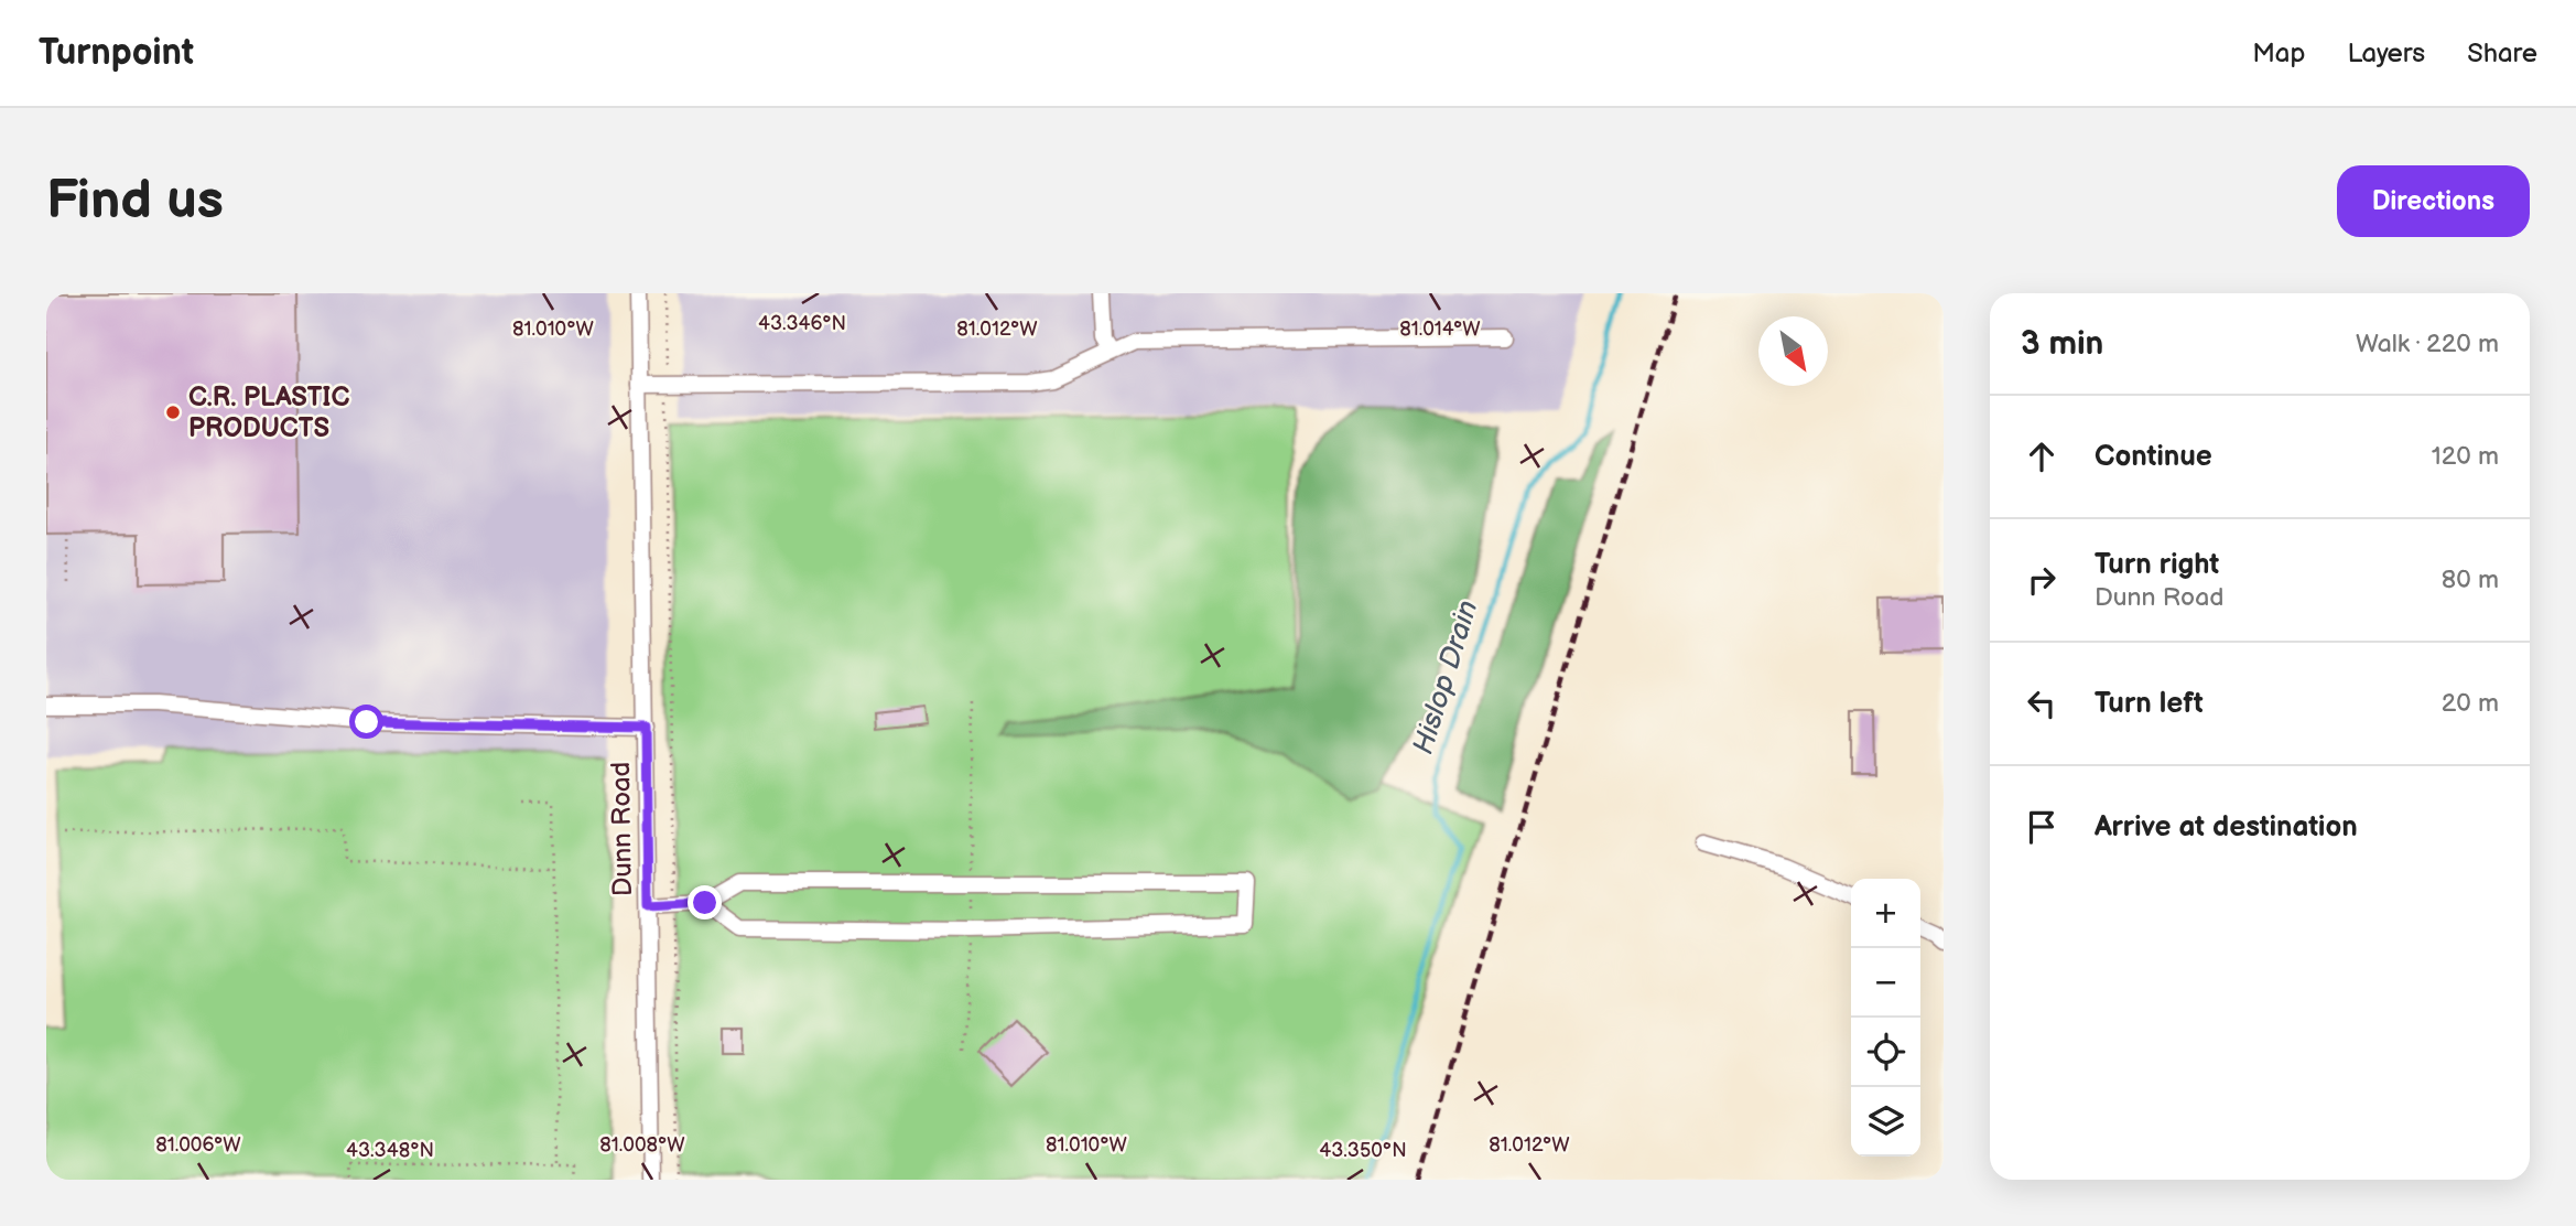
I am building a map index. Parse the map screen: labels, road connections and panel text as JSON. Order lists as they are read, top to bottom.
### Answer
{
  "streets": {
    "street": ["Dunn Road"]
  },
  "water": ["Hislop Drain"],
  "places": ["C.R. PLASTIC PRODUCTS"],
  "north": "bottom right",
  "page": {
    "header": "Turnpoint",
    "nav": ["Map", "Layers", "Share"],
    "buttons": "Directions",
    "title": "Find us",
    "heading": ["3 min", "Walk · 220 m"],
    "list": [
      ["Continue", "120 m"],
      ["Turn right", "Dunn Road", "80 m"],
      ["Turn left", "20 m"],
      "Arrive at destination"
    ],
    "map_buttons": ["+", "−"]
  },
  "coordinates": [
    "43.346°N",
    "81.010°W",
    "81.012°W",
    "81.014°W",
    "81.006°W",
    "81.008°W",
    "43.348°N",
    "43.350°N"
  ]
}
